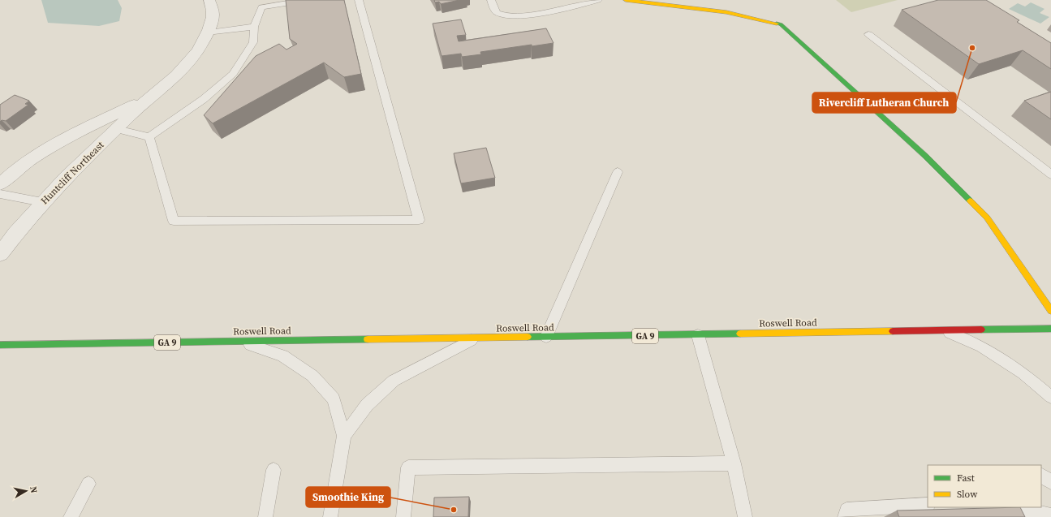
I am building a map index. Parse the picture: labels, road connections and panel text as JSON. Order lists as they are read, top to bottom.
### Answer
{
  "streets": {
    "main road": ["Roswell Road", "GA 9"],
    "street": ["Huntcliff Northeast"]
  },
  "places": ["Rivercliff Lutheran Church", "Smoothie King"],
  "legend": ["Fast", "Slow"],
  "north": "right"
}
